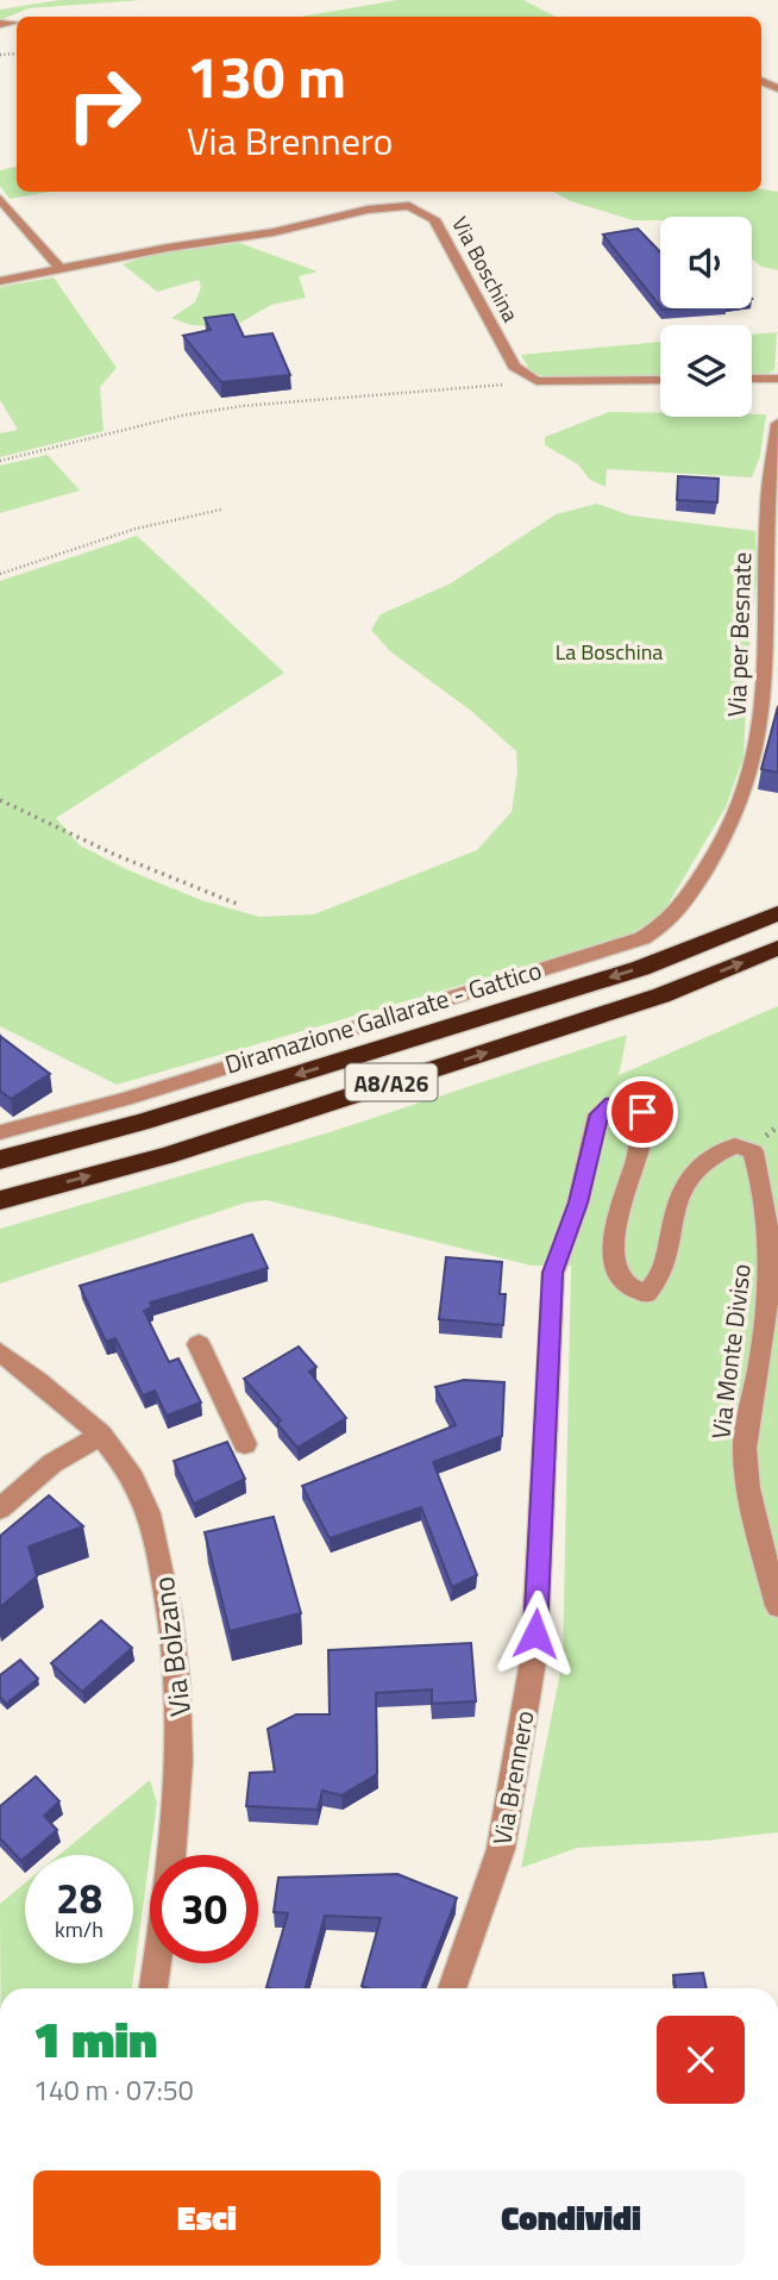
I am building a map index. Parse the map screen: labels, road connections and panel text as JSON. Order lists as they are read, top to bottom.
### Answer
{
  "streets": {
    "highway": ["Diramazione Gallarate - Gattico", "A8/A26"],
    "street": [
      "Via Boschina",
      "Via per Besnate",
      "Via Monte Diviso",
      "Via Bolzano",
      "Via Brennero"
    ]
  },
  "crossings": [
    ["Via Monte Diviso", "Via Brennero"]
  ],
  "parks": ["La Boschina"],
  "page": {
    "turn": ["130 m", "Via Brennero"],
    "speed": "28 km/h",
    "limit": "30",
    "heading": ["1 min", "140 m · 07:50"],
    "buttons": ["Esci", "Condividi"]
  }
}
